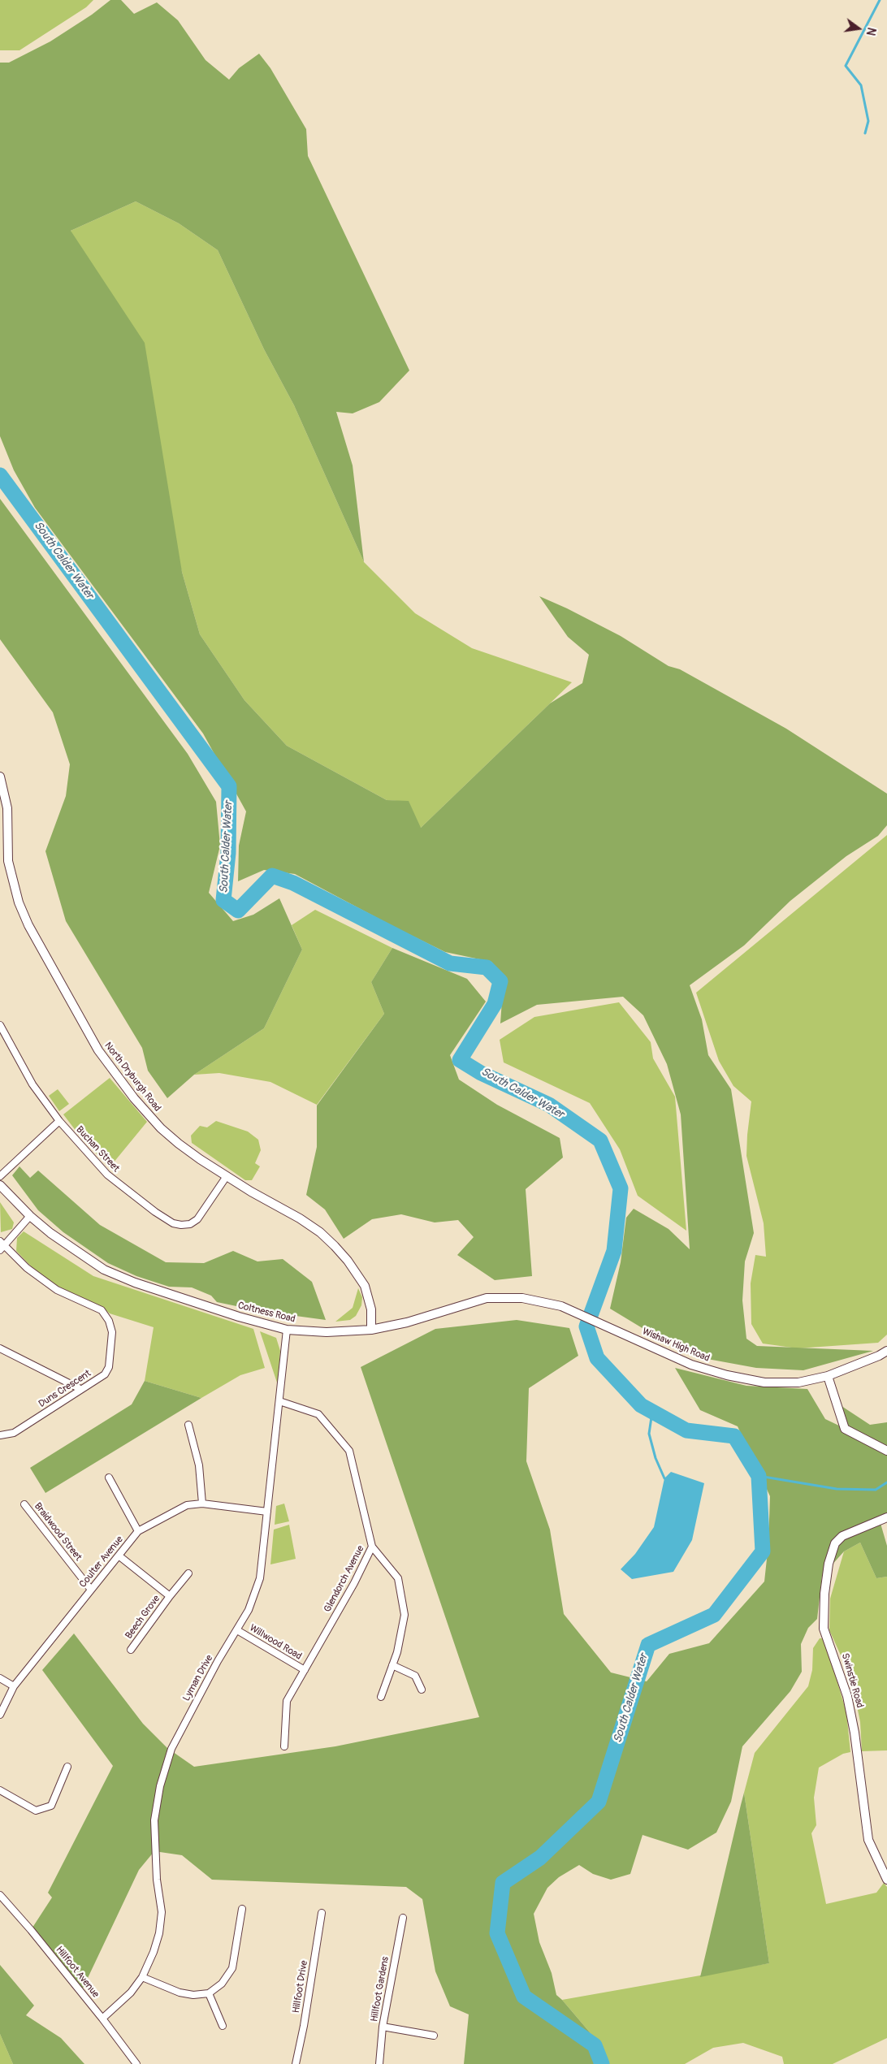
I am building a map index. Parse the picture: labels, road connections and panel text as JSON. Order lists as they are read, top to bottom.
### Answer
{
  "streets": {
    "street": [
      "North Dryburgh Road",
      "Buchan Street",
      "Coltness Road",
      "Wishaw High Road",
      "Duns Crescent",
      "Braidwood Street",
      "Coulter Avenue",
      "Glendorch Avenue",
      "Beech Grove",
      "Willwood Road",
      "Lyman Drive",
      "Swinstie Road",
      "Hillfoot Avenue",
      "Hillfoot Drive",
      "Hillfoot Gardens"
    ]
  },
  "crossings": [
    ["North Dryburgh Road", "Buchan Street"],
    ["North Dryburgh Road", "Coltness Road"],
    ["Coltness Road", "Wishaw High Road"],
    ["Coltness Road", "Lyman Drive"],
    ["Braidwood Street", "Coulter Avenue"],
    ["Coulter Avenue", "Beech Grove"],
    ["Coulter Avenue", "Lyman Drive"],
    ["Glendorch Avenue", "Willwood Road"],
    ["Glendorch Avenue", "Lyman Drive"],
    ["Willwood Road", "Lyman Drive"],
    ["Lyman Drive", "Hillfoot Avenue"]
  ],
  "water": ["South Calder Water"],
  "north": "right"
}
